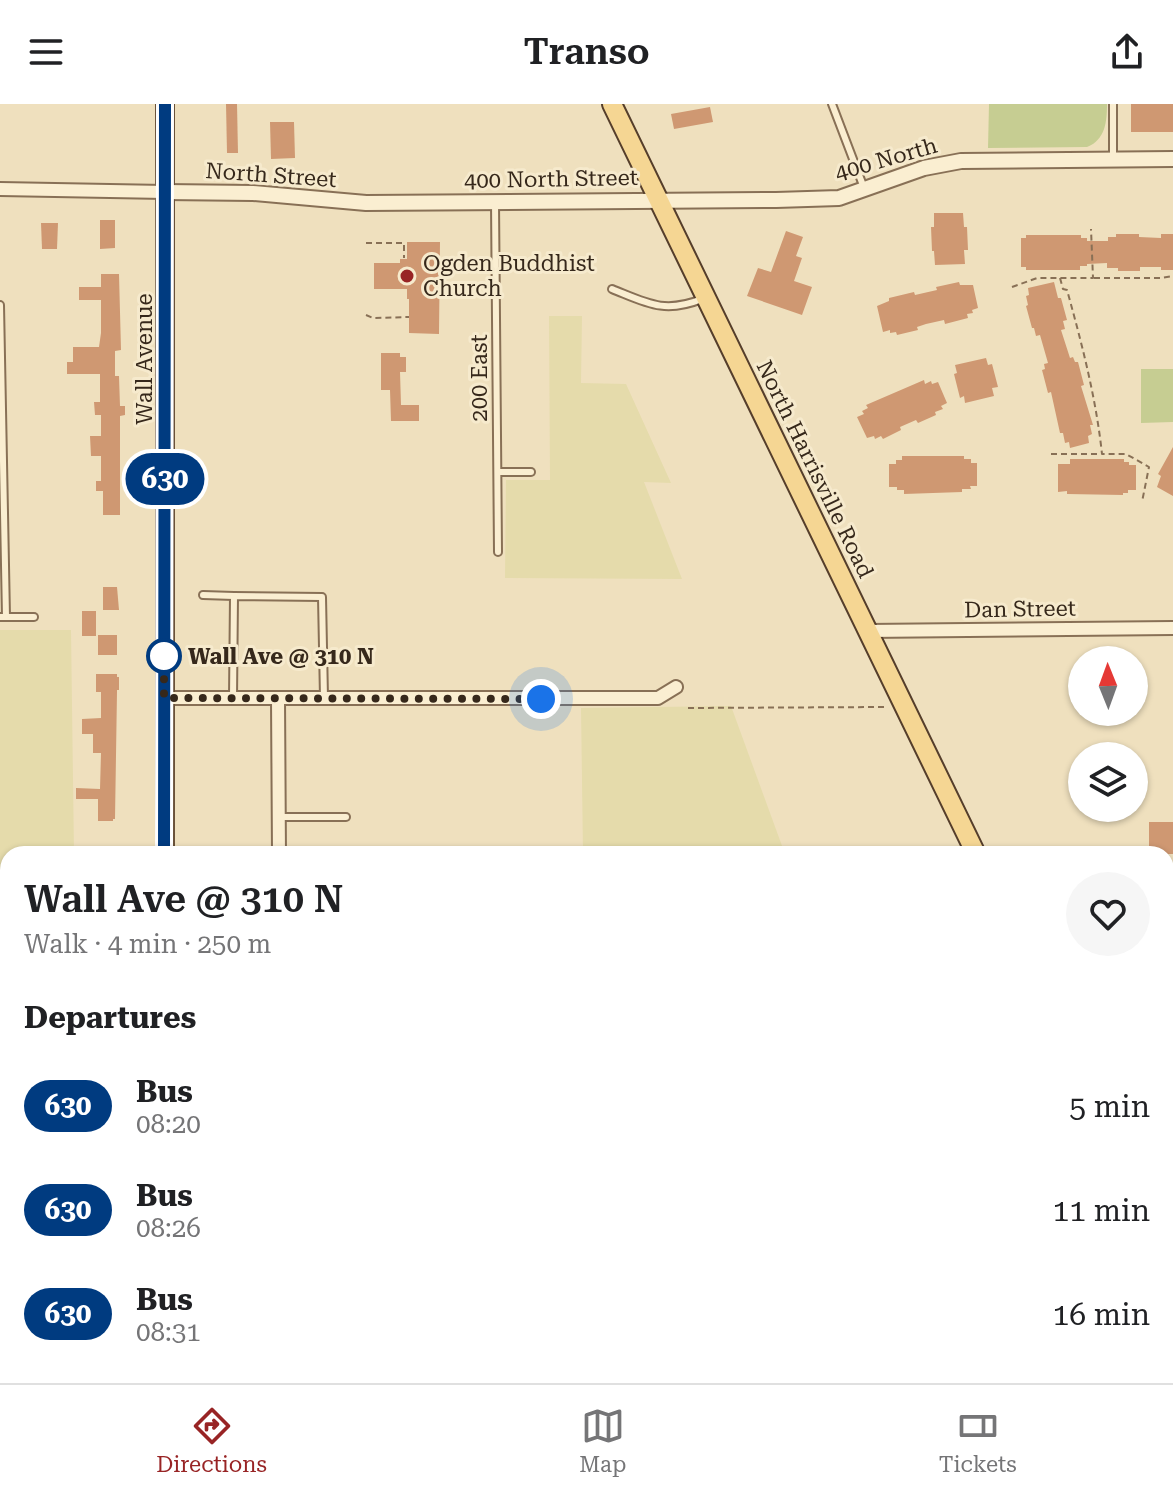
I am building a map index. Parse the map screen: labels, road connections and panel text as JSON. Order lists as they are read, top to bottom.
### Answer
{
  "streets": {
    "main road": ["Wall Avenue", "North Harrisville Road"],
    "street": [
      "400 North",
      "North Street",
      "400 North Street",
      "Dan Street"
    ],
    "lane": ["200 East"]
  },
  "crossings": [
    ["400 North", "400 North Street"],
    ["400 North", "North Harrisville Road"],
    ["North Street", "400 North Street"],
    ["North Street", "Wall Avenue"],
    ["400 North Street", "200 East"],
    ["400 North Street", "North Harrisville Road"],
    ["North Harrisville Road", "Dan Street"]
  ],
  "places": ["Ogden Buddhist Church", "Wall Ave @ 310 N"],
  "lines": ["bus line 630"],
  "north": "top",
  "page": {
    "header": "Transo",
    "on_map": "630",
    "heading": [
      ["Wall Ave @ 310 N", "Walk · 4 min · 250 m"],
      "Departures"
    ],
    "list": [
      {
        "mark": "630",
        "name": "Bus",
        "note": "08:20",
        "value": "5 min"
      },
      {
        "mark": "630",
        "name": "Bus",
        "note": "08:26",
        "value": "11 min"
      },
      {
        "mark": "630",
        "name": "Bus",
        "note": "08:31",
        "value": "16 min"
      }
    ],
    "tabs": ["Directions", "Map", "Tickets"]
  }
}
